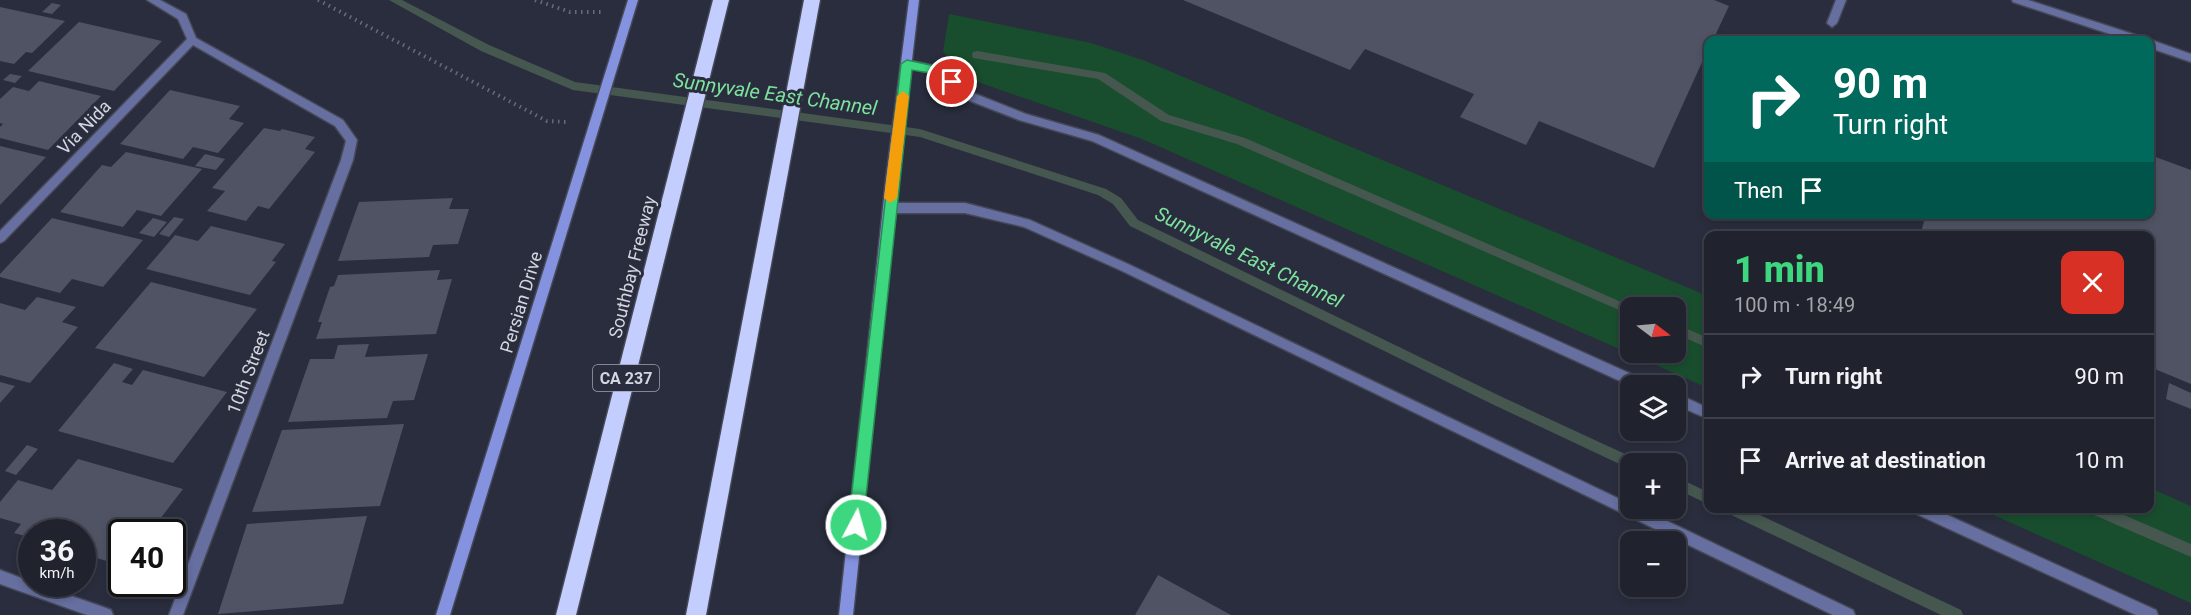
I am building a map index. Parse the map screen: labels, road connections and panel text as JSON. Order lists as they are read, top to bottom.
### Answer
{
  "streets": {
    "highway": ["Southbay Freeway", "CA 237"],
    "street": ["Via Nida", "Persian Drive", "10th Street"]
  },
  "crossings": [
    ["Via Nida", "10th Street"]
  ],
  "water": ["Sunnyvale East Channel"],
  "north": "right",
  "page": {
    "turn": ["90 m", "Turn right"],
    "then": "Then",
    "heading": ["1 min", "100 m · 18:49"],
    "map_buttons": ["+", "−"],
    "list": [
      {
        "name": "Turn right",
        "value": "90 m"
      },
      {
        "name": "Arrive at destination",
        "value": "10 m"
      }
    ],
    "speed": "36 km/h",
    "limit": "40"
  }
}
